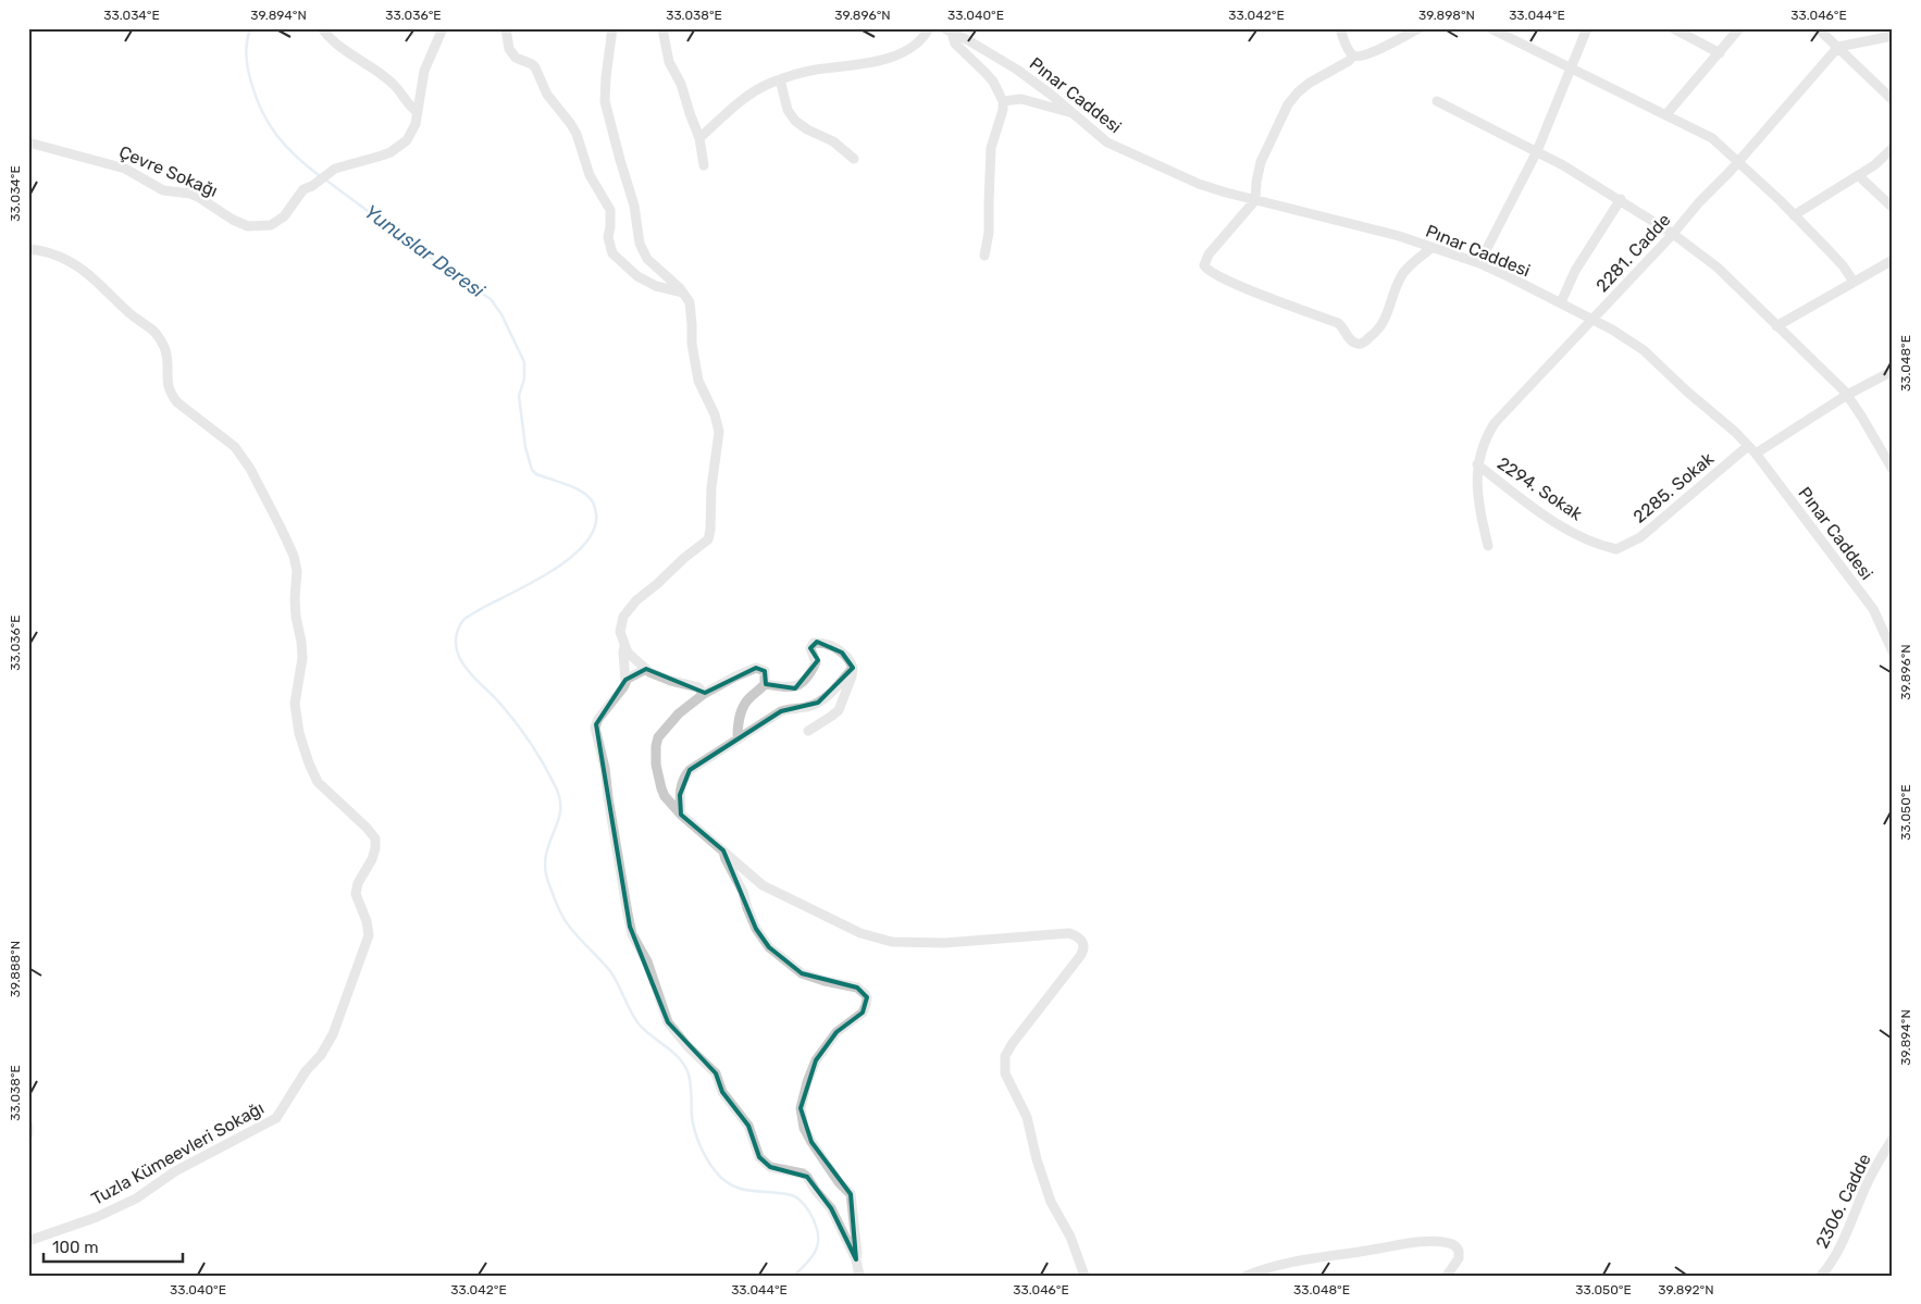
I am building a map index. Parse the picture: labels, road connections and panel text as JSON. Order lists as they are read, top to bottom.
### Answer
{
  "streets": {
    "street": [
      "Pınar Caddesi",
      "Çevre Sokağı",
      "2281. Cadde",
      "2285. Sokak",
      "2294. Sokak",
      "Tuzla Kümeevleri Sokağı",
      "2306. Cadde"
    ]
  },
  "crossings": [
    ["Pınar Caddesi", "2281. Cadde"],
    ["Pınar Caddesi", "2285. Sokak"],
    ["2281. Cadde", "2294. Sokak"],
    ["2285. Sokak", "2294. Sokak"]
  ],
  "water": ["Yunuslar Deresi"],
  "scale_bar": "100 m",
  "coordinates": [
    "33.034°E",
    "39.894°N",
    "33.036°E",
    "33.038°E",
    "39.896°N",
    "33.040°E",
    "33.042°E",
    "39.898°N",
    "33.044°E",
    "33.046°E",
    "33.048°E",
    "33.050°E",
    "39.888°N",
    "39.892°N"
  ]
}
